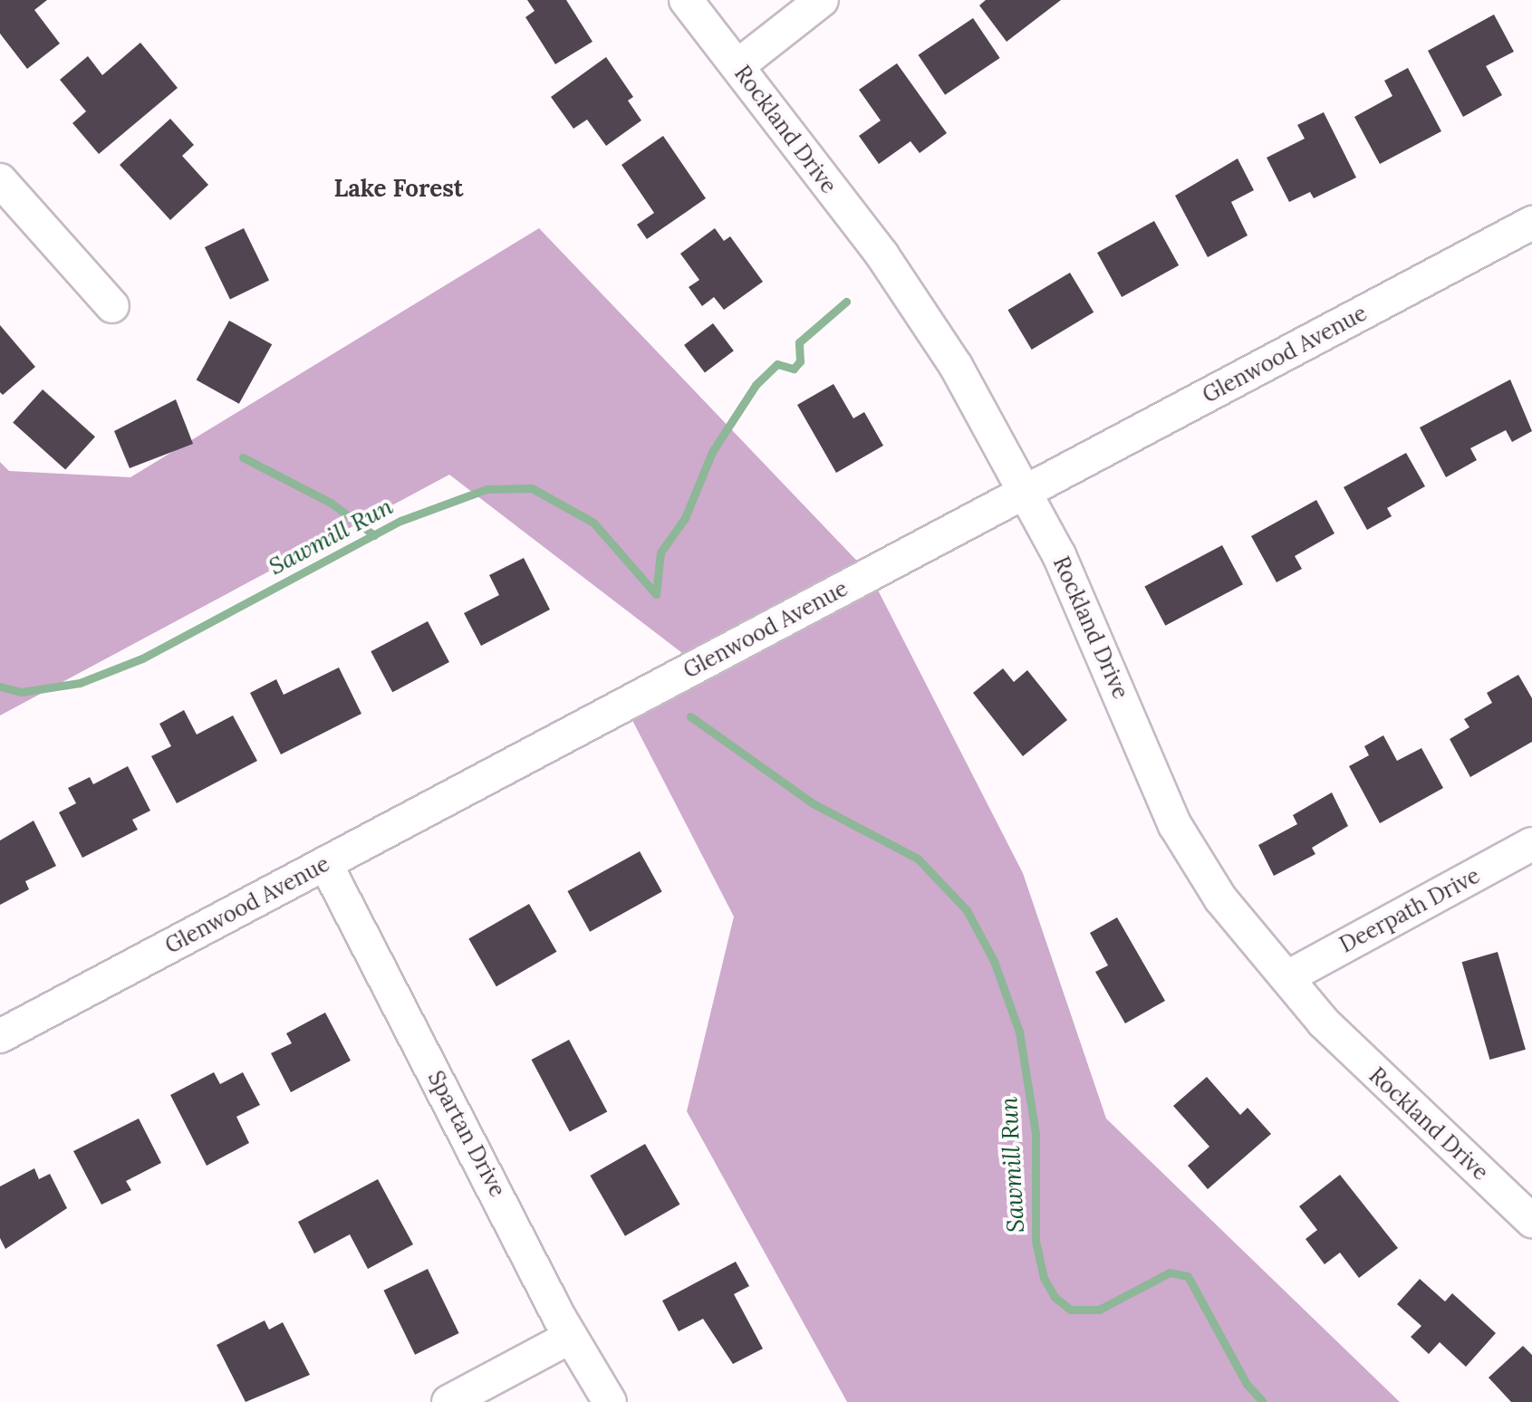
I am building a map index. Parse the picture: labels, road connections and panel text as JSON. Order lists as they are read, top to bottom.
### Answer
{
  "streets": {
    "street": [
      "Rockland Drive",
      "Glenwood Avenue",
      "Deerpath Drive",
      "Spartan Drive"
    ]
  },
  "crossings": [
    ["Rockland Drive", "Glenwood Avenue"],
    ["Rockland Drive", "Deerpath Drive"],
    ["Glenwood Avenue", "Spartan Drive"]
  ],
  "districts": ["Lake Forest"],
  "water": ["Sawmill Run"]
}
